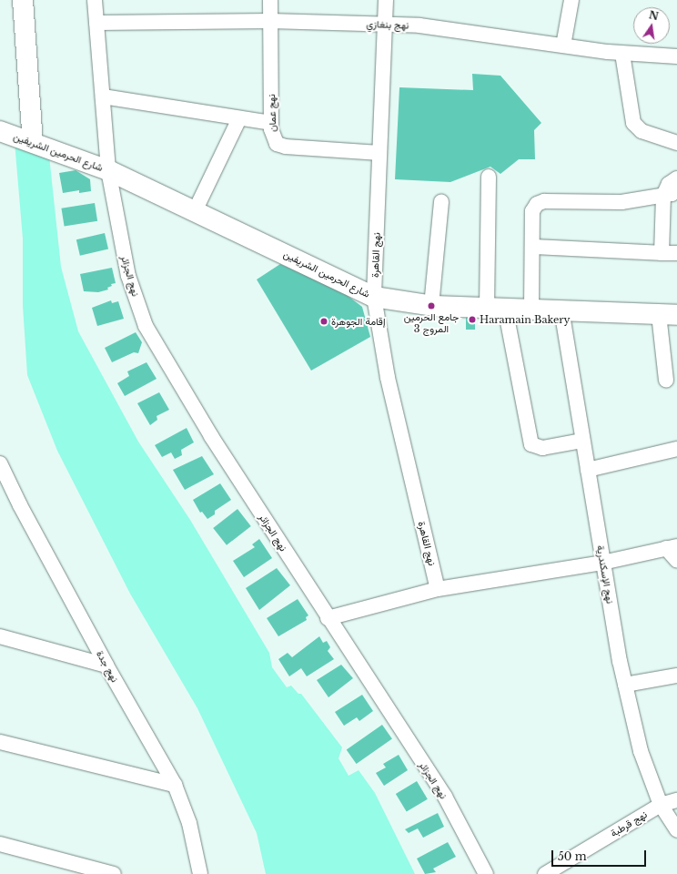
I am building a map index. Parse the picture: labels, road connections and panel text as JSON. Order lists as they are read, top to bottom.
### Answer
{
  "streets": {
    "street": [
      "نهج بنغازي",
      "نهج عمان",
      "شارع الحرمين الشريفين",
      "نهج القاهرة",
      "نهج الجزائر",
      "نهج الإسكندرية",
      "نهج جدة",
      "نهج قرطبة"
    ]
  },
  "crossings": [
    ["نهج بنغازي", "نهج عمان"],
    ["نهج بنغازي", "نهج القاهرة"],
    ["نهج بنغازي", "نهج الجزائر"],
    ["نهج عمان", "نهج القاهرة"],
    ["شارع الحرمين الشريفين", "نهج القاهرة"],
    ["شارع الحرمين الشريفين", "نهج الجزائر"],
    ["شارع الحرمين الشريفين", "نهج الإسكندرية"],
    ["نهج الإسكندرية", "نهج قرطبة"]
  ],
  "places": ["جامع الحرمين المروج 3", "Haramain Bakery", "إقامة الجوهرة"],
  "scale_bar": "50 m",
  "north": "top"
}
